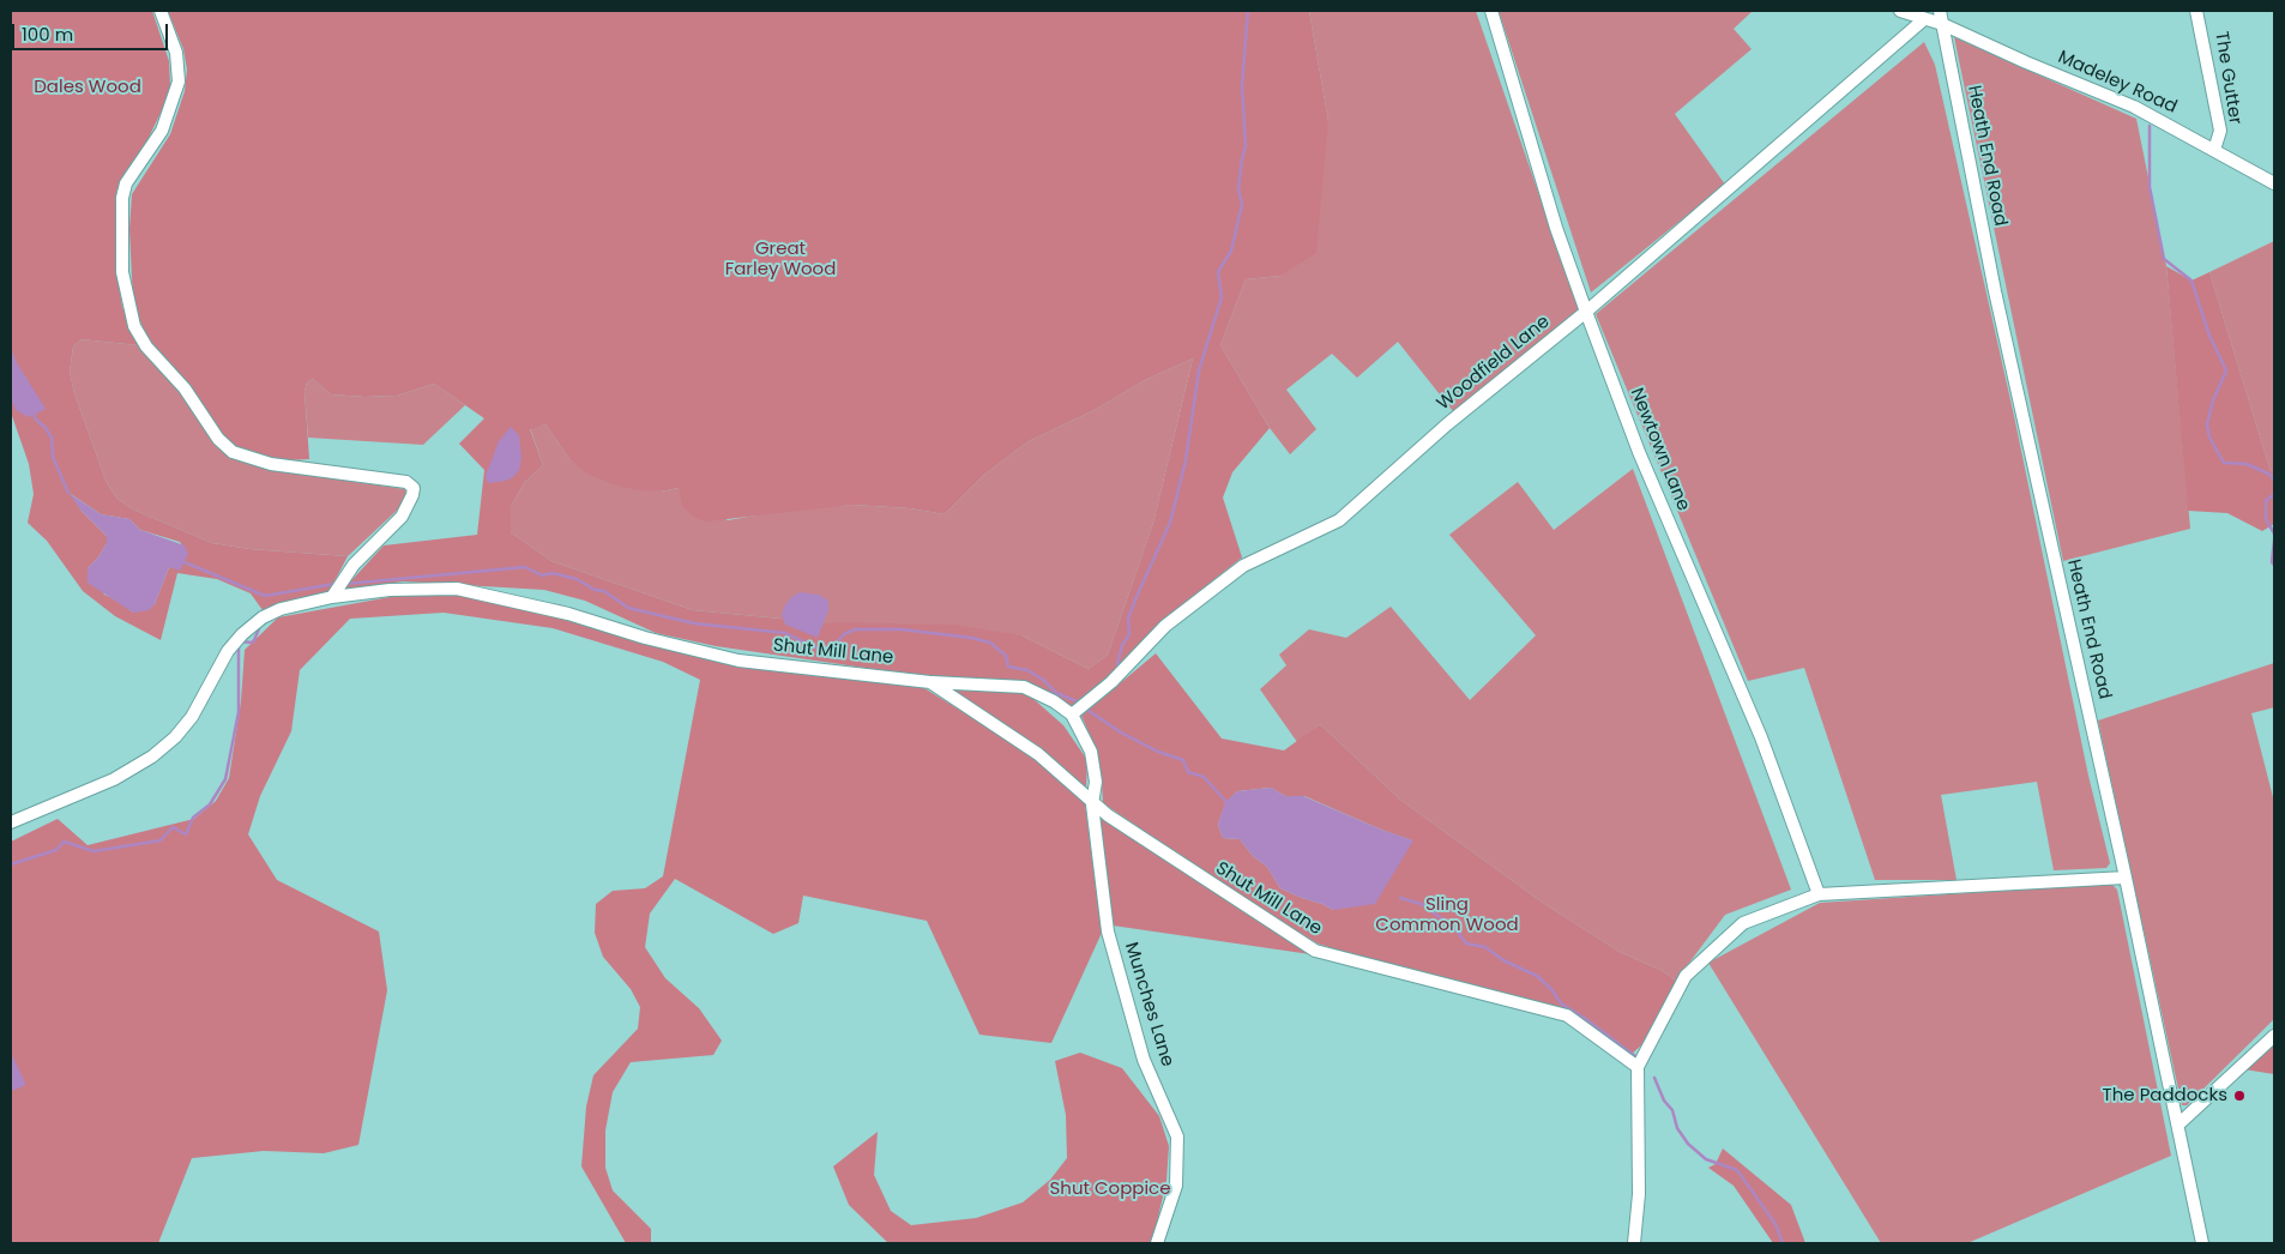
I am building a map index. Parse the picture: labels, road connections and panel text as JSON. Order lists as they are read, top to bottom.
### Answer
{
  "streets": {
    "street": [
      "The Gutter",
      "Madeley Road",
      "Heath End Road",
      "Woodfield Lane",
      "Newtown Lane",
      "Shut Mill Lane",
      "Munches Lane"
    ]
  },
  "crossings": [
    ["The Gutter", "Madeley Road"],
    ["Madeley Road", "Heath End Road"],
    ["Madeley Road", "Woodfield Lane"],
    ["Woodfield Lane", "Newtown Lane"],
    ["Shut Mill Lane", "Munches Lane"]
  ],
  "parks": [
    "Dales Wood",
    "Great Farley Wood",
    "Sling Common Wood",
    "Shut Coppice"
  ],
  "places": ["The Paddocks"],
  "scale_bar": "100 m"
}
